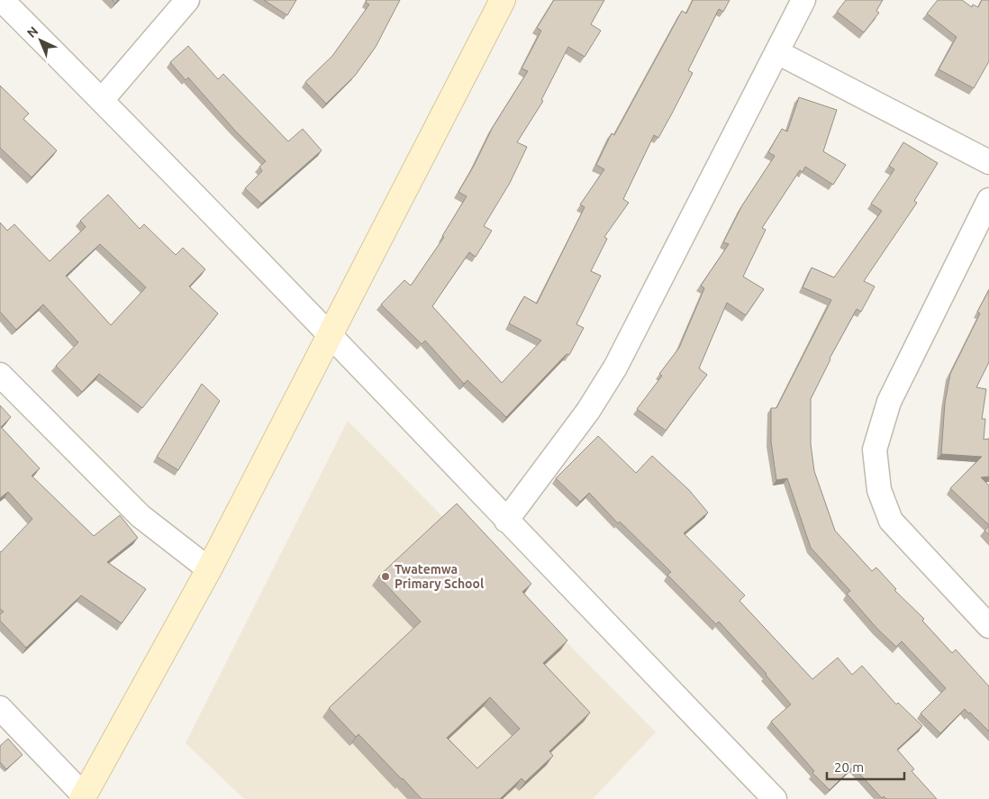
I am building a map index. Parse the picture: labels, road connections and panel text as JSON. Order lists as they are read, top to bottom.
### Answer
{
  "places": ["Twatemwa Primary School"],
  "scale_bar": "20 m",
  "north": "top left"
}
